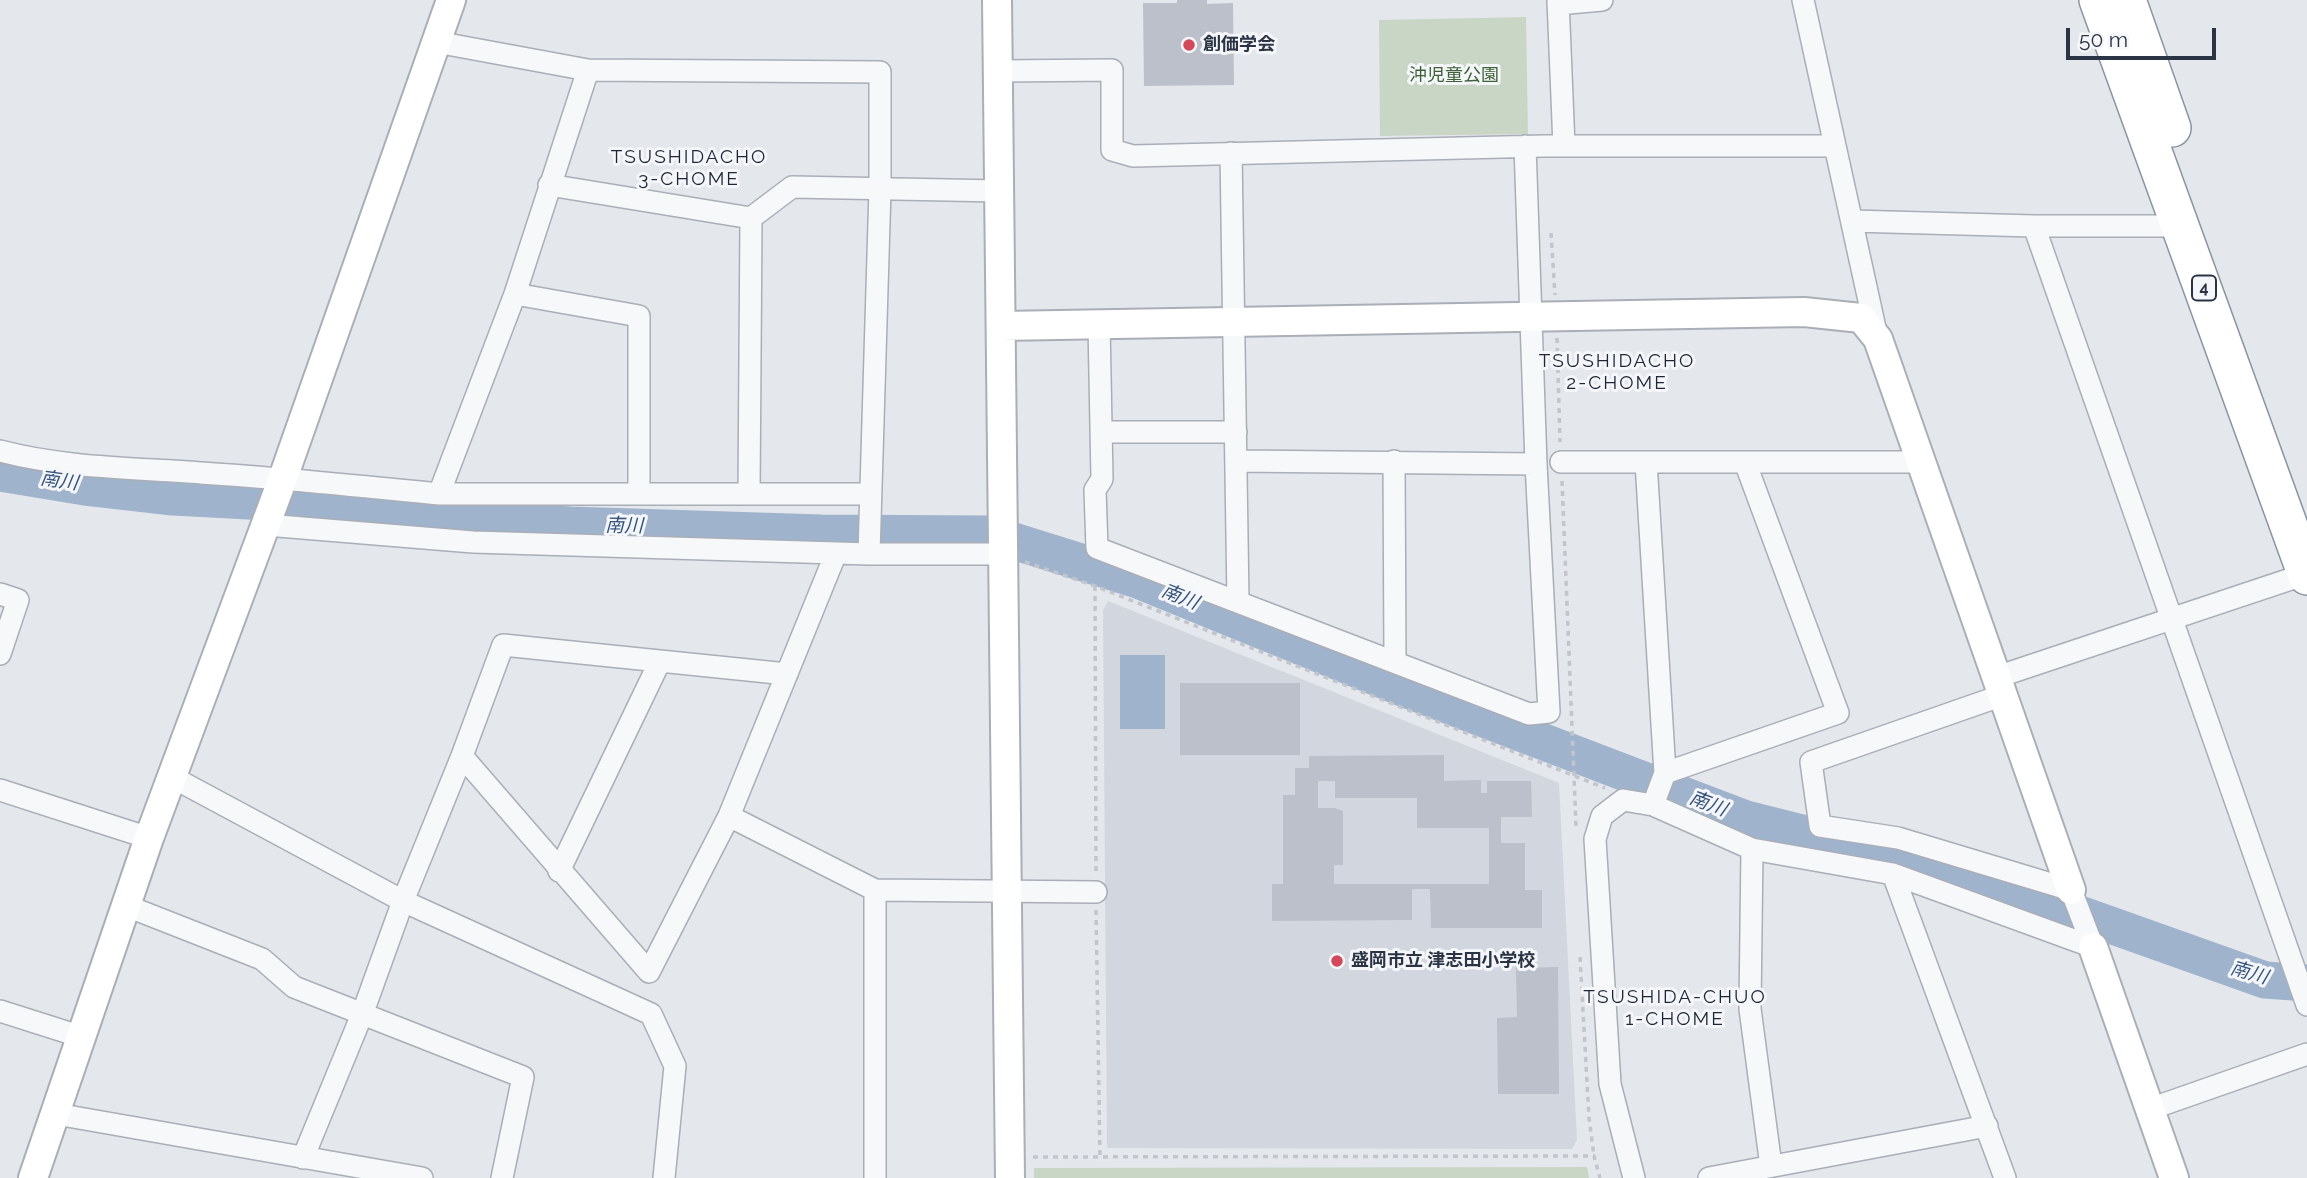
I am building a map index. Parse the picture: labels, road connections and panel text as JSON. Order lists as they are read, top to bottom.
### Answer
{
  "streets": {
    "highway": ["4"]
  },
  "districts": ["TSUSHIDACHO 3-CHOME", "TSUSHIDACHO 2-CHOME", "TSUSHIDA-CHUO 1-CHOME"],
  "water": ["南川"],
  "parks": ["沖児童公園"],
  "places": ["創価学会", "盛岡市立 津志田小学校"],
  "scale_bar": "50 m"
}
